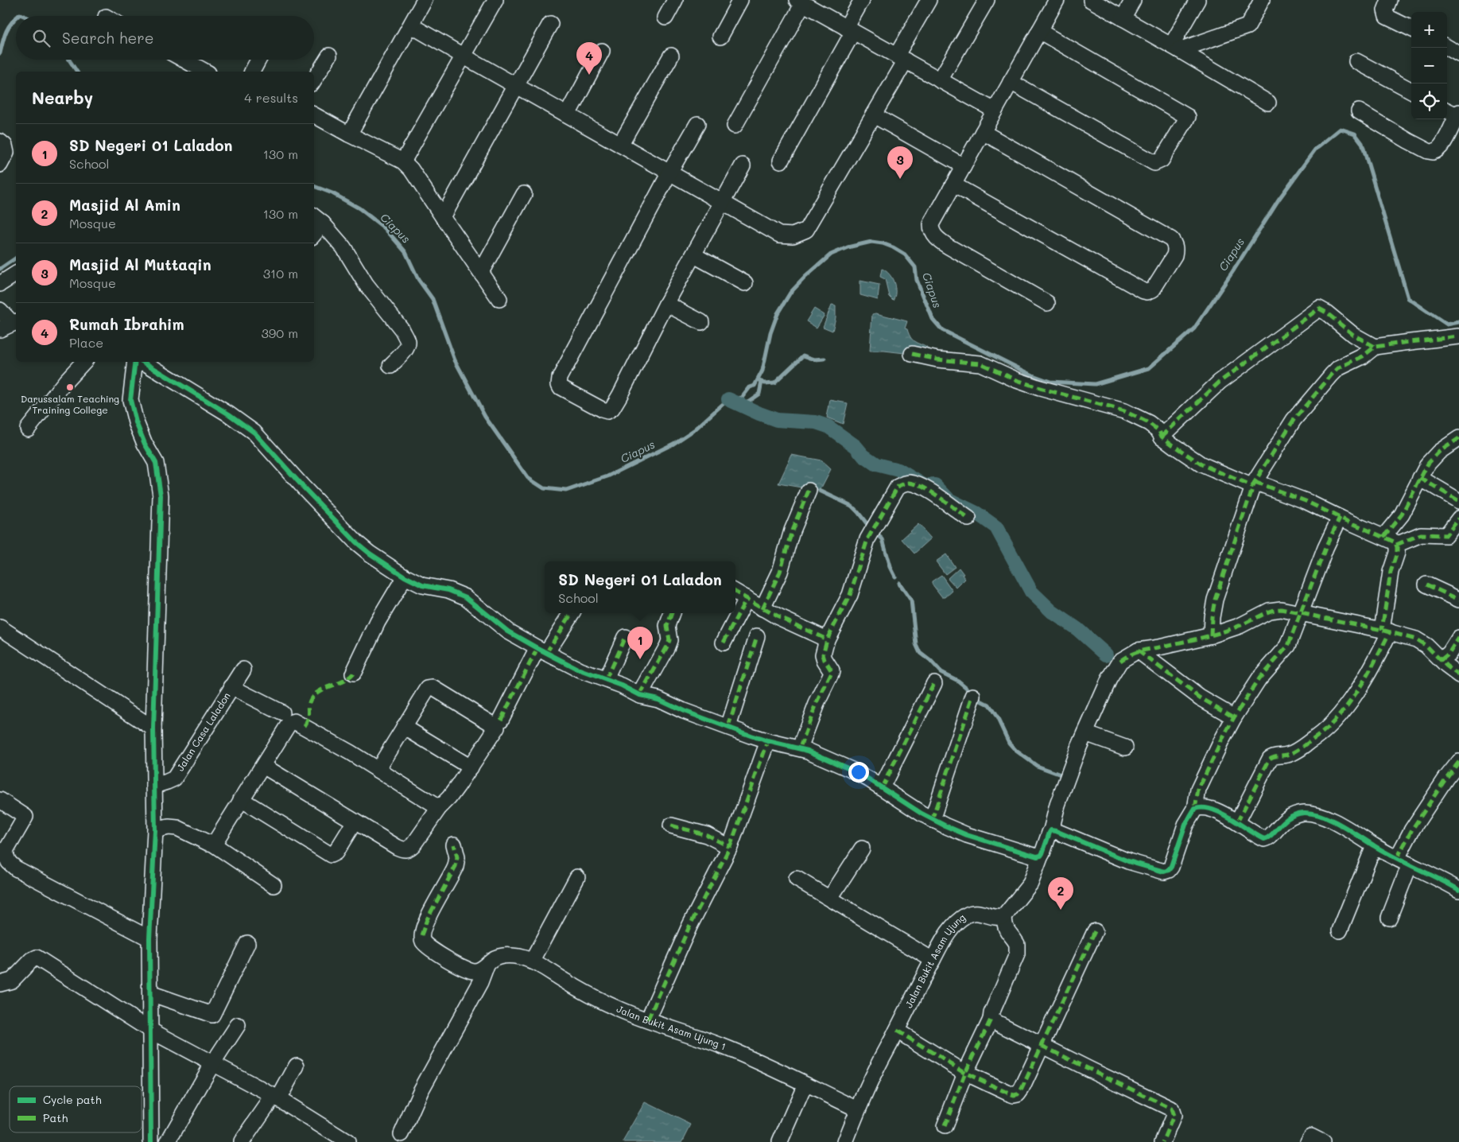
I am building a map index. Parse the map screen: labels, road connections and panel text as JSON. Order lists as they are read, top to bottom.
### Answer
{
  "streets": {
    "street": ["Jalan Casa Laladon", "Jalan Bukit Asam Ujung", "Jalan Bukit Asam Ujung 1"]
  },
  "crossings": [
    ["Jalan Bukit Asam Ujung", "Jalan Bukit Asam Ujung 1"]
  ],
  "water": ["Ciapus"],
  "places": ["Darussalam Teaching Training College"],
  "legend": ["Cycle path", "Path"],
  "page": {
    "map_buttons": ["+", "−"],
    "search": "Search here",
    "pins": [
      "4",
      "3",
      "1",
      "2"
    ],
    "heading": ["Nearby", "4 results"],
    "list": [
      {
        "mark": "1",
        "name": "SD Negeri 01 Laladon",
        "note": "School",
        "value": "130 m"
      },
      {
        "mark": "2",
        "name": "Masjid Al Amin",
        "note": "Mosque",
        "value": "130 m"
      },
      {
        "mark": "3",
        "name": "Masjid Al Muttaqin",
        "note": "Mosque",
        "value": "310 m"
      },
      {
        "mark": "4",
        "name": "Rumah Ibrahim",
        "note": "Place",
        "value": "390 m"
      }
    ],
    "popup": ["SD Negeri 01 Laladon", "School"]
  }
}
